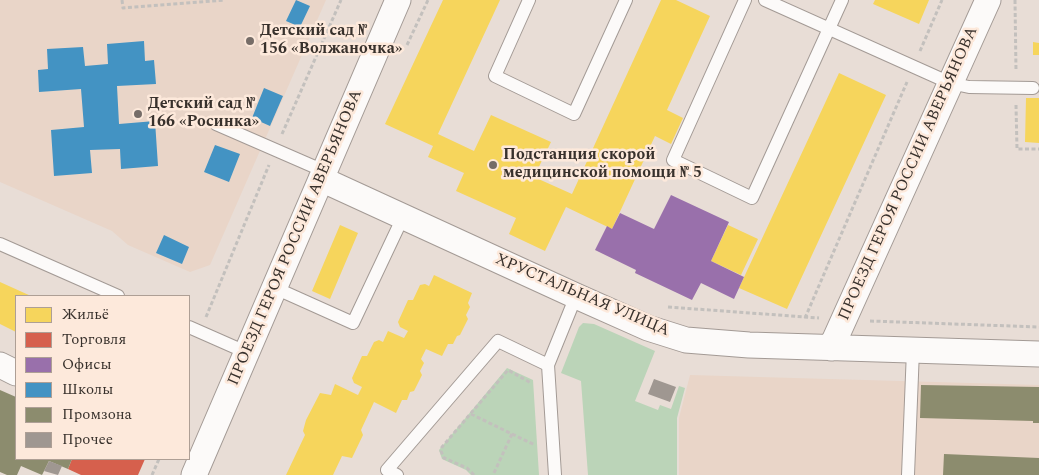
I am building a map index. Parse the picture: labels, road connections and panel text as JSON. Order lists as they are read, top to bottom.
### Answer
{
  "streets": {
    "street": ["ПРОЕЗД ГЕРОЯ РОССИИ АВЕРЬЯНОВА", "ХРУСТАЛЬНАЯ УЛИЦА"]
  },
  "crossings": [
    ["ПРОЕЗД ГЕРОЯ РОССИИ АВЕРЬЯНОВА", "ХРУСТАЛЬНАЯ УЛИЦА"]
  ],
  "places": ["Детский сад № 156 «Волжаночка»", "Детский сад № 166 «Росинка»", "Подстанция скорой медицинской помощи № 5"],
  "legend": [
    "Жильё",
    "Торговля",
    "Офисы",
    "Школы",
    "Промзона",
    "Прочее"
  ]
}
